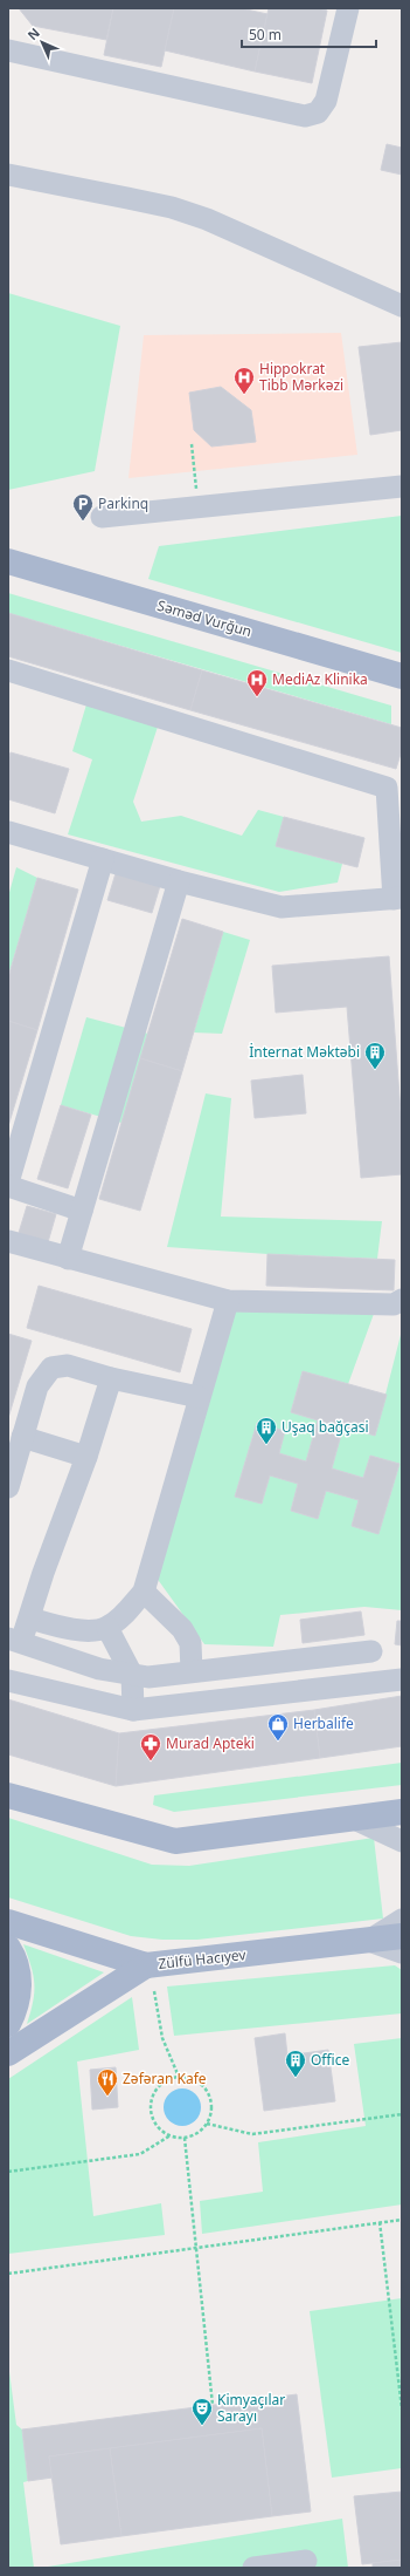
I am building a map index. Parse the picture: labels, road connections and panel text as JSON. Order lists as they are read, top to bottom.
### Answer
{
  "streets": {
    "main road": ["Səməd Vurğun", "Zülfü Hacıyev"]
  },
  "places": {
    "hospital": ["Hippokrat Tibb Mərkəzi", "MediAz Klinika"],
    "parking": ["Parkinq"],
    "building": ["İnternat Məktəbi", "Uşaq bağçasi", "Office"],
    "shop": ["Herbalife"],
    "pharmacy": ["Murad Apteki"],
    "restaurant": ["Zәfәran Kafe"],
    "theatre": ["Kimyaçılar Sarayı"]
  },
  "scale_bar": "50 m",
  "north": "top left"
}
